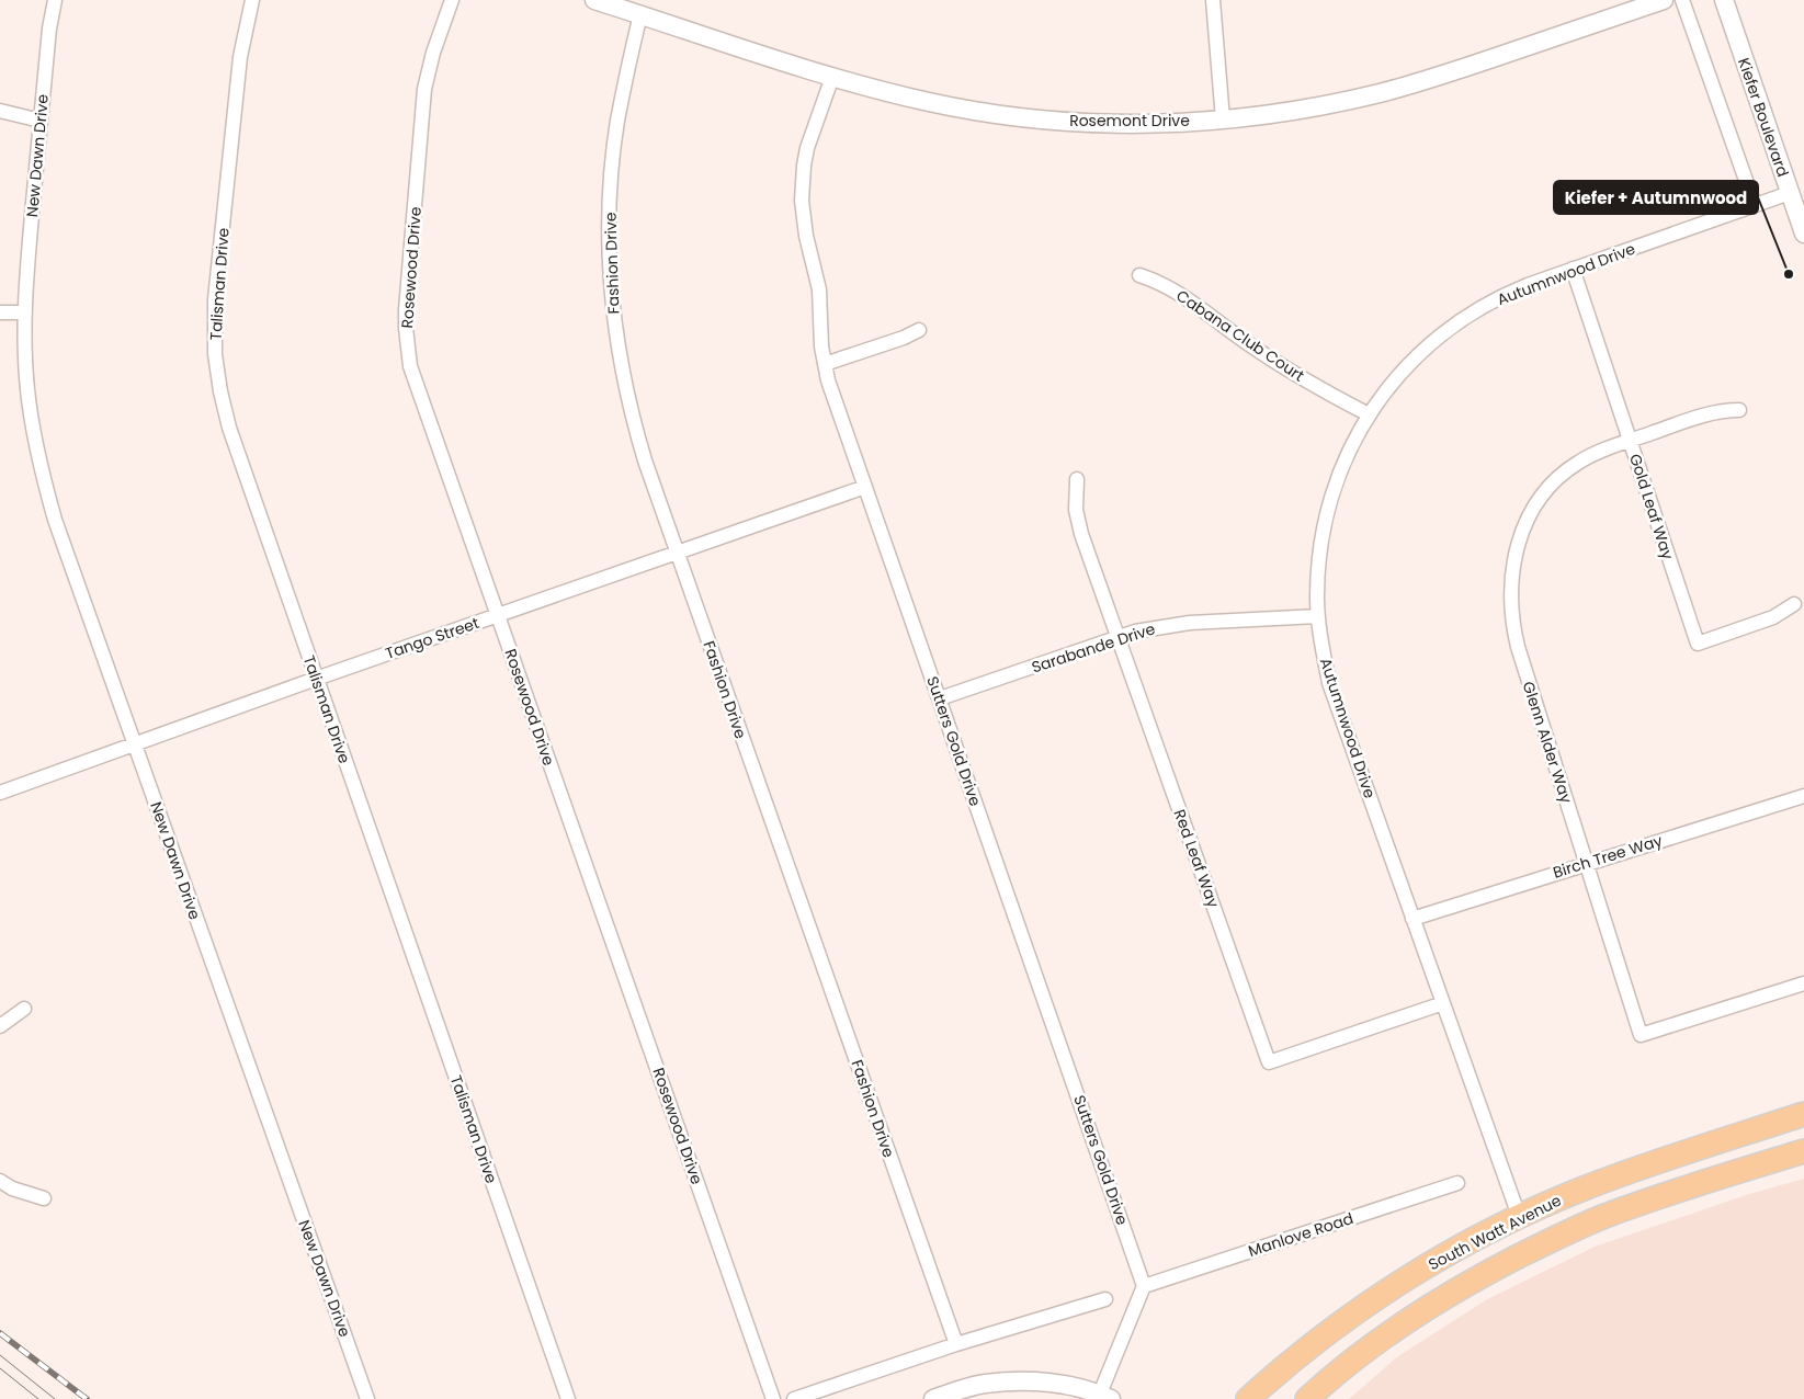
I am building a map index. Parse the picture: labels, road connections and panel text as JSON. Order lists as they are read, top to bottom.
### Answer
{
  "streets": {
    "main road": ["South Watt Avenue"],
    "street": [
      "Kiefer Boulevard",
      "Rosemont Drive",
      "New Dawn Drive",
      "Fashion Drive",
      "Rosewood Drive",
      "Autumnwood Drive",
      "Talisman Drive",
      "Cabana Club Court",
      "Gold Leaf Way",
      "Tango Street",
      "Sarabande Drive",
      "Sutters Gold Drive",
      "Glenn Alder Way",
      "Birch Tree Way",
      "Red Leaf Way",
      "Manlove Road"
    ]
  },
  "crossings": [
    ["Kiefer Boulevard", "Autumnwood Drive"],
    ["Rosemont Drive", "Fashion Drive"],
    ["Rosemont Drive", "Sutters Gold Drive"],
    ["New Dawn Drive", "Tango Street"],
    ["Fashion Drive", "Tango Street"],
    ["Rosewood Drive", "Tango Street"],
    ["Autumnwood Drive", "Cabana Club Court"],
    ["Autumnwood Drive", "Gold Leaf Way"],
    ["Autumnwood Drive", "Sarabande Drive"],
    ["Autumnwood Drive", "Birch Tree Way"],
    ["Autumnwood Drive", "Red Leaf Way"],
    ["Autumnwood Drive", "South Watt Avenue"],
    ["Talisman Drive", "Tango Street"],
    ["Gold Leaf Way", "Glenn Alder Way"],
    ["Tango Street", "Sutters Gold Drive"],
    ["Sarabande Drive", "Sutters Gold Drive"],
    ["Sarabande Drive", "Red Leaf Way"],
    ["Sutters Gold Drive", "Manlove Road"],
    ["Glenn Alder Way", "Birch Tree Way"]
  ],
  "places": ["Kiefer + Autumnwood"]
}
